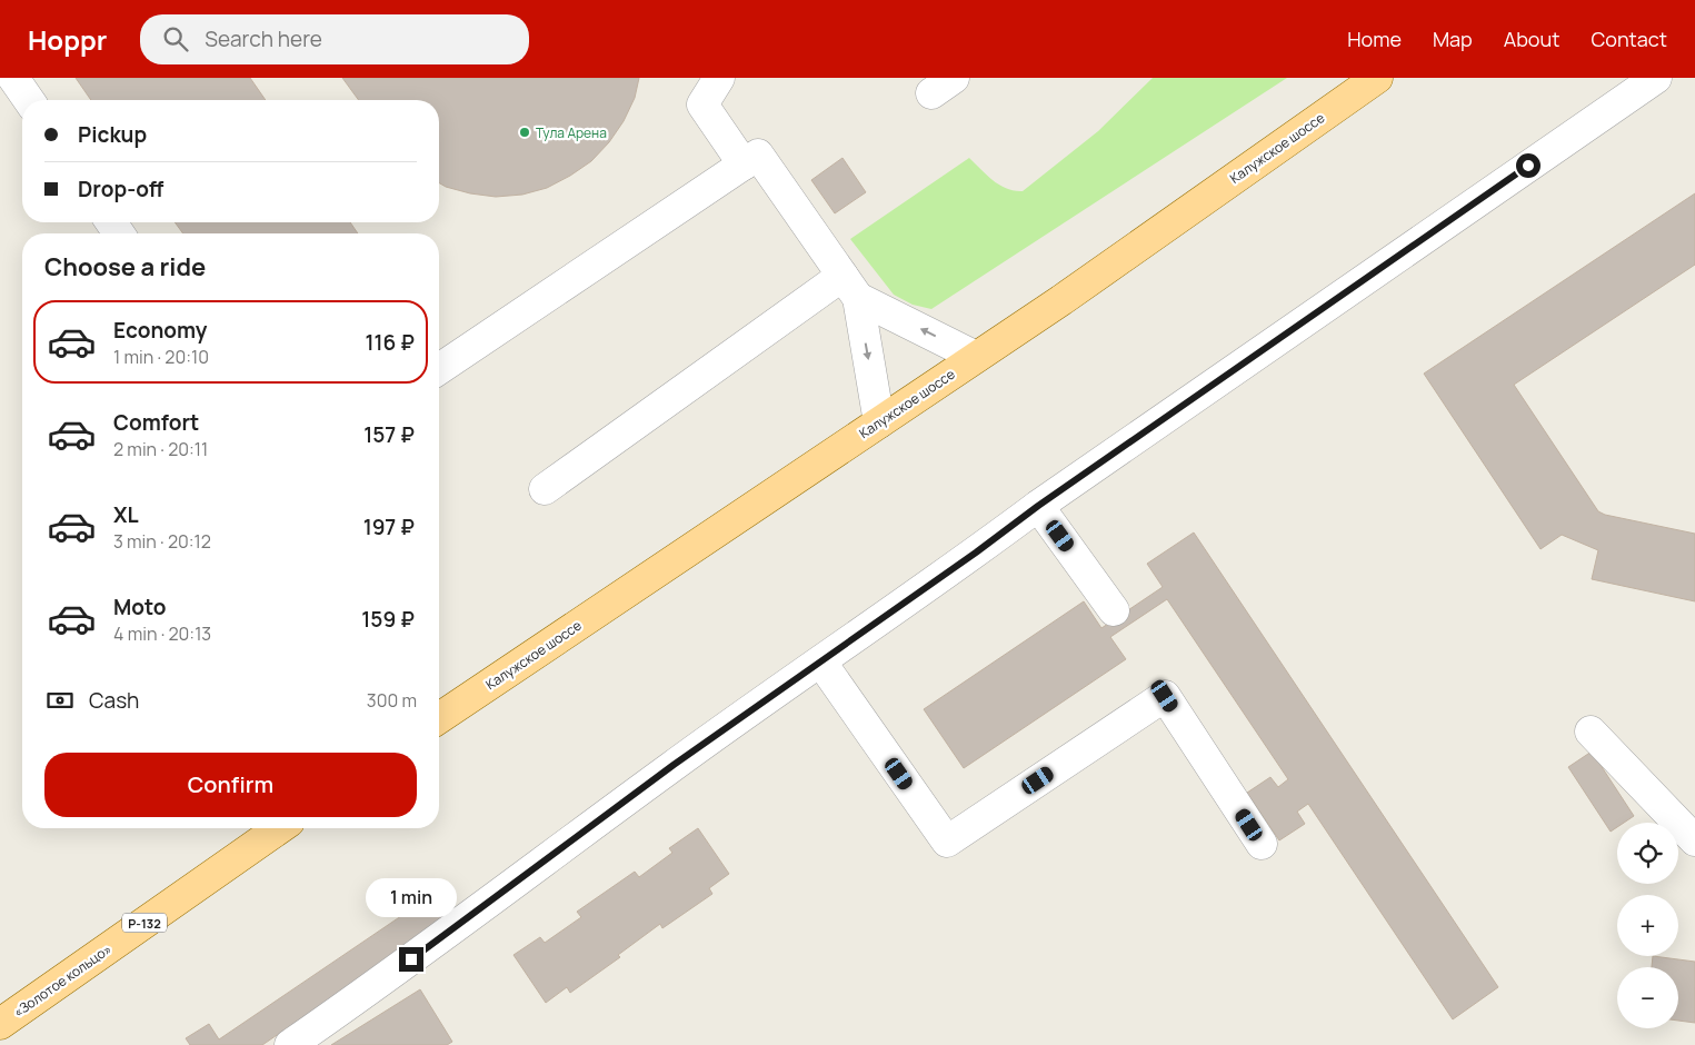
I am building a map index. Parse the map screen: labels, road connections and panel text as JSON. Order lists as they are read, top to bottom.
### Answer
{
  "streets": {
    "main road": ["Калужское шоссе", "Р-132", "«Золотое кольцо»"]
  },
  "places": ["Тула Арена"],
  "page": {
    "header": "Hoppr",
    "search": "Search here",
    "nav": [
      "Home",
      "Map",
      "About",
      "Contact"
    ],
    "banner": ["Pickup", "Drop-off"],
    "heading": "Choose a ride",
    "list": [
      {
        "name": "Economy",
        "note": "1 min · 20:10",
        "value": "116 ₽"
      },
      {
        "name": "Comfort",
        "note": "2 min · 20:11",
        "value": "157 ₽"
      },
      {
        "name": "XL",
        "note": "3 min · 20:12",
        "value": "197 ₽"
      },
      {
        "name": "Moto",
        "note": "4 min · 20:13",
        "value": "159 ₽"
      }
    ],
    "pay": ["Cash", "300 m"],
    "buttons": "Confirm",
    "map_buttons": ["+", "−"],
    "bubble": "1 min"
  }
}
